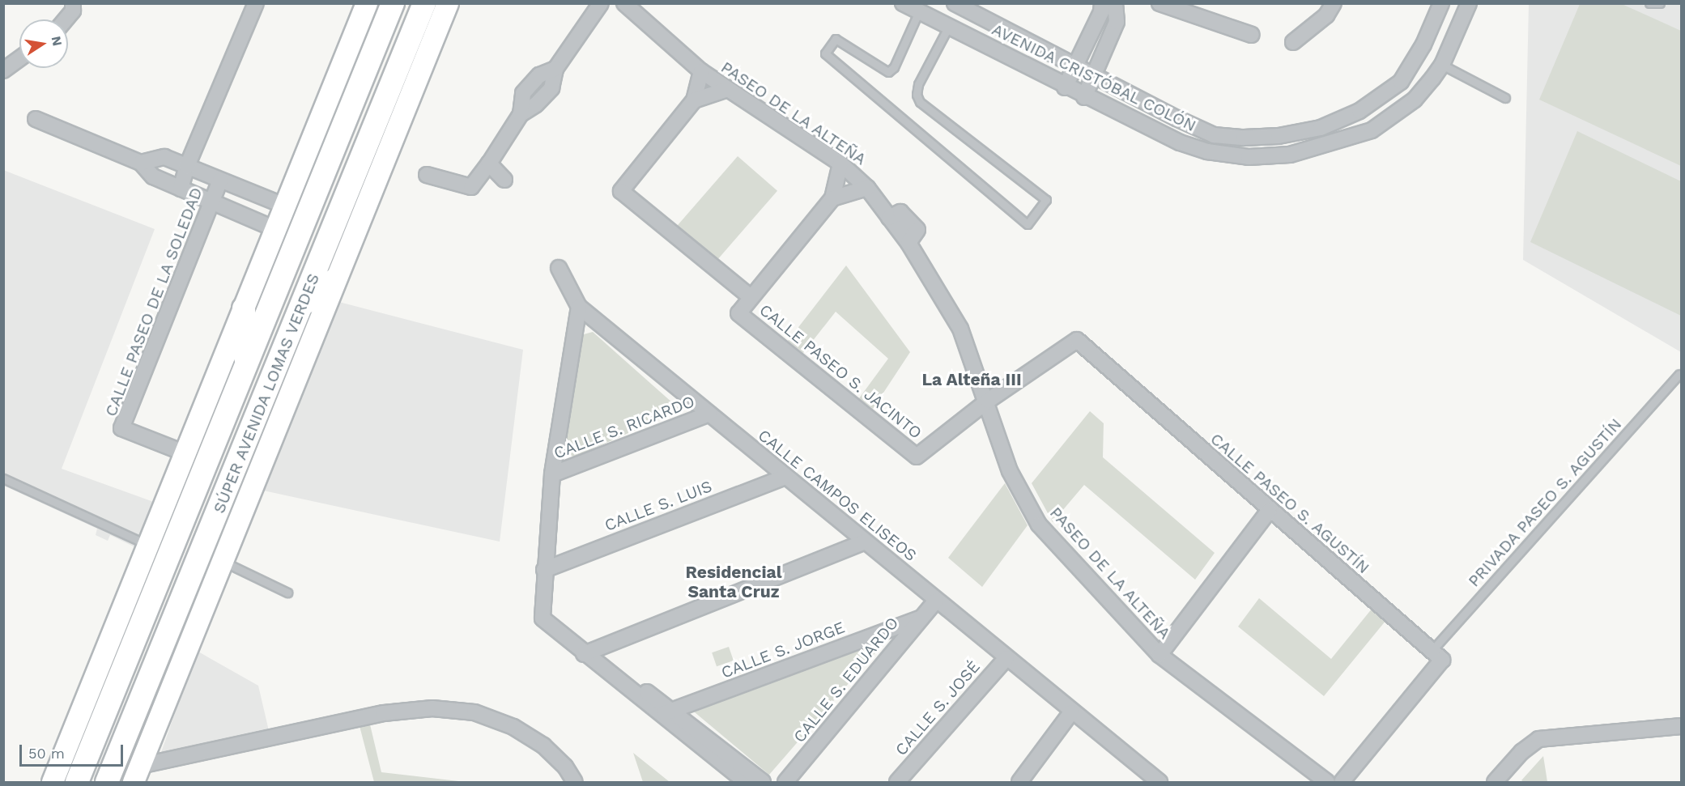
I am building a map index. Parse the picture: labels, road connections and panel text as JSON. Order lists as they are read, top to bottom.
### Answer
{
  "streets": {
    "main road": ["SÚPER AVENIDA LOMAS VERDES"],
    "street": [
      "AVENIDA CRISTÓBAL COLÓN",
      "PASEO DE LA ALTEÑA",
      "CALLE PASEO DE LA SOLEDAD",
      "CALLE PASEO S. JACINTO",
      "CALLE S. RICARDO",
      "CALLE CAMPOS ELISEOS",
      "CALLE PASEO S. AGUSTÍN",
      "CALLE S. LUIS",
      "CALLE S. JORGE",
      "CALLE S. EDUARDO",
      "CALLE S. JOSÉ"
    ],
    "lane": ["PRIVADA PASEO S. AGUSTÍN"]
  },
  "crossings": [
    ["PASEO DE LA ALTEÑA", "CALLE PASEO S. JACINTO"],
    ["PASEO DE LA ALTEÑA", "CALLE PASEO S. AGUSTÍN"],
    ["CALLE PASEO S. JACINTO", "CALLE PASEO S. AGUSTÍN"],
    ["CALLE S. RICARDO", "CALLE CAMPOS ELISEOS"],
    ["CALLE CAMPOS ELISEOS", "CALLE S. LUIS"],
    ["CALLE CAMPOS ELISEOS", "CALLE S. EDUARDO"],
    ["CALLE CAMPOS ELISEOS", "CALLE S. JOSÉ"],
    ["PRIVADA PASEO S. AGUSTÍN", "CALLE PASEO S. AGUSTÍN"],
    ["CALLE S. JORGE", "CALLE S. EDUARDO"]
  ],
  "districts": ["La Alteña III", "Residencial Santa Cruz"],
  "scale_bar": "50 m",
  "north": "right"
}
